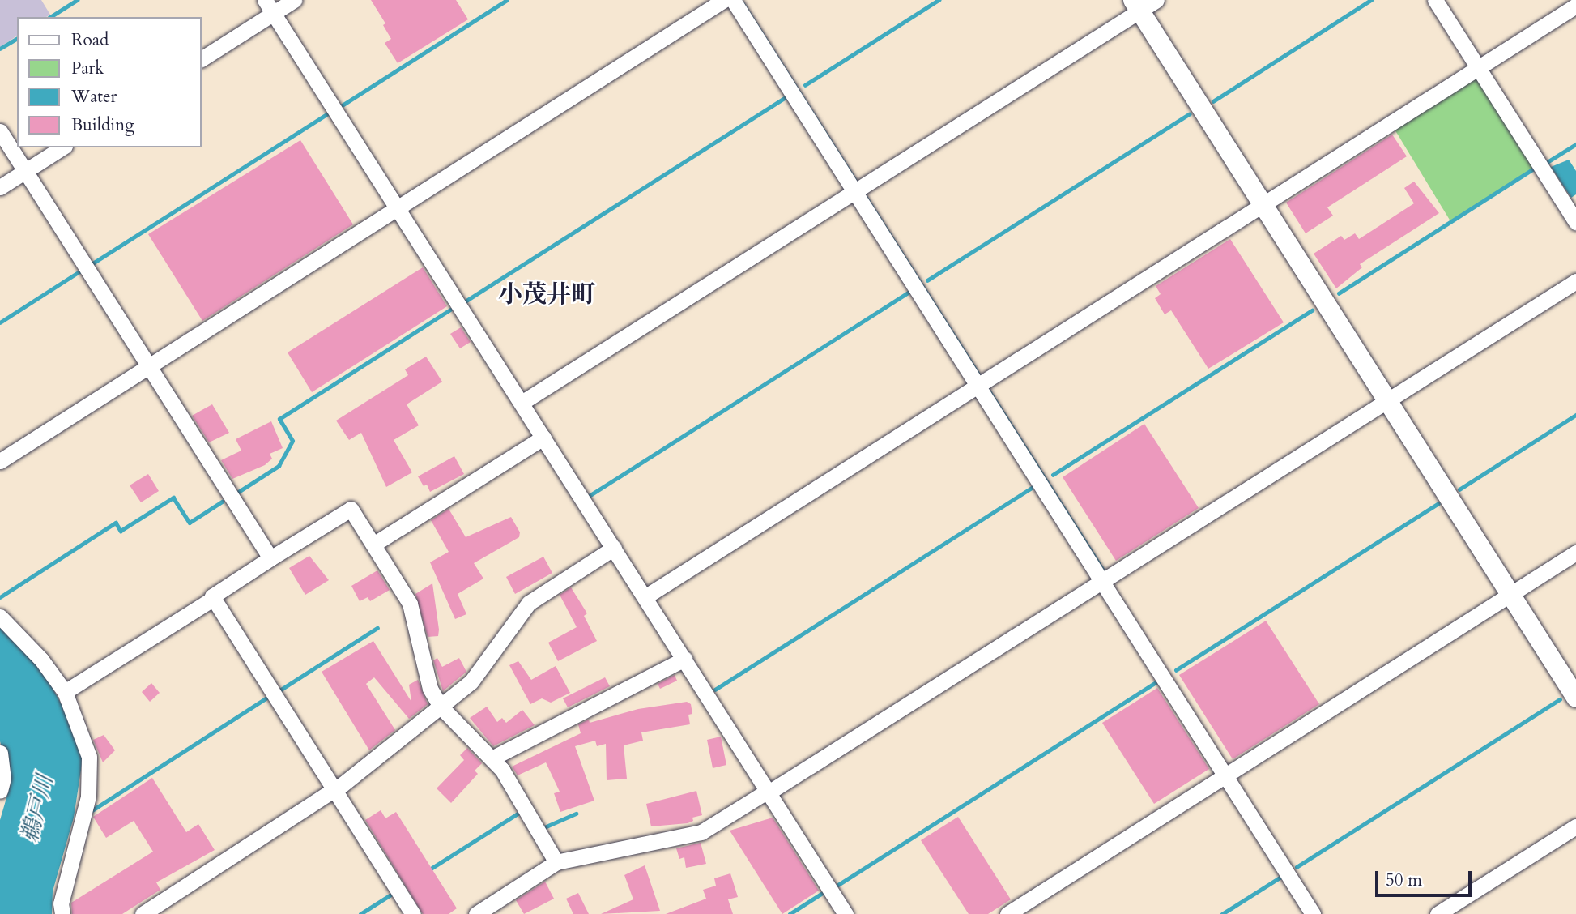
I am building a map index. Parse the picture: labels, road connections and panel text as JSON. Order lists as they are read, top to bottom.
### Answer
{
  "districts": ["小茂井町"],
  "water": ["鵜戸川"],
  "legend": [
    "Road",
    "Park",
    "Water",
    "Building"
  ],
  "scale_bar": "50 m"
}
